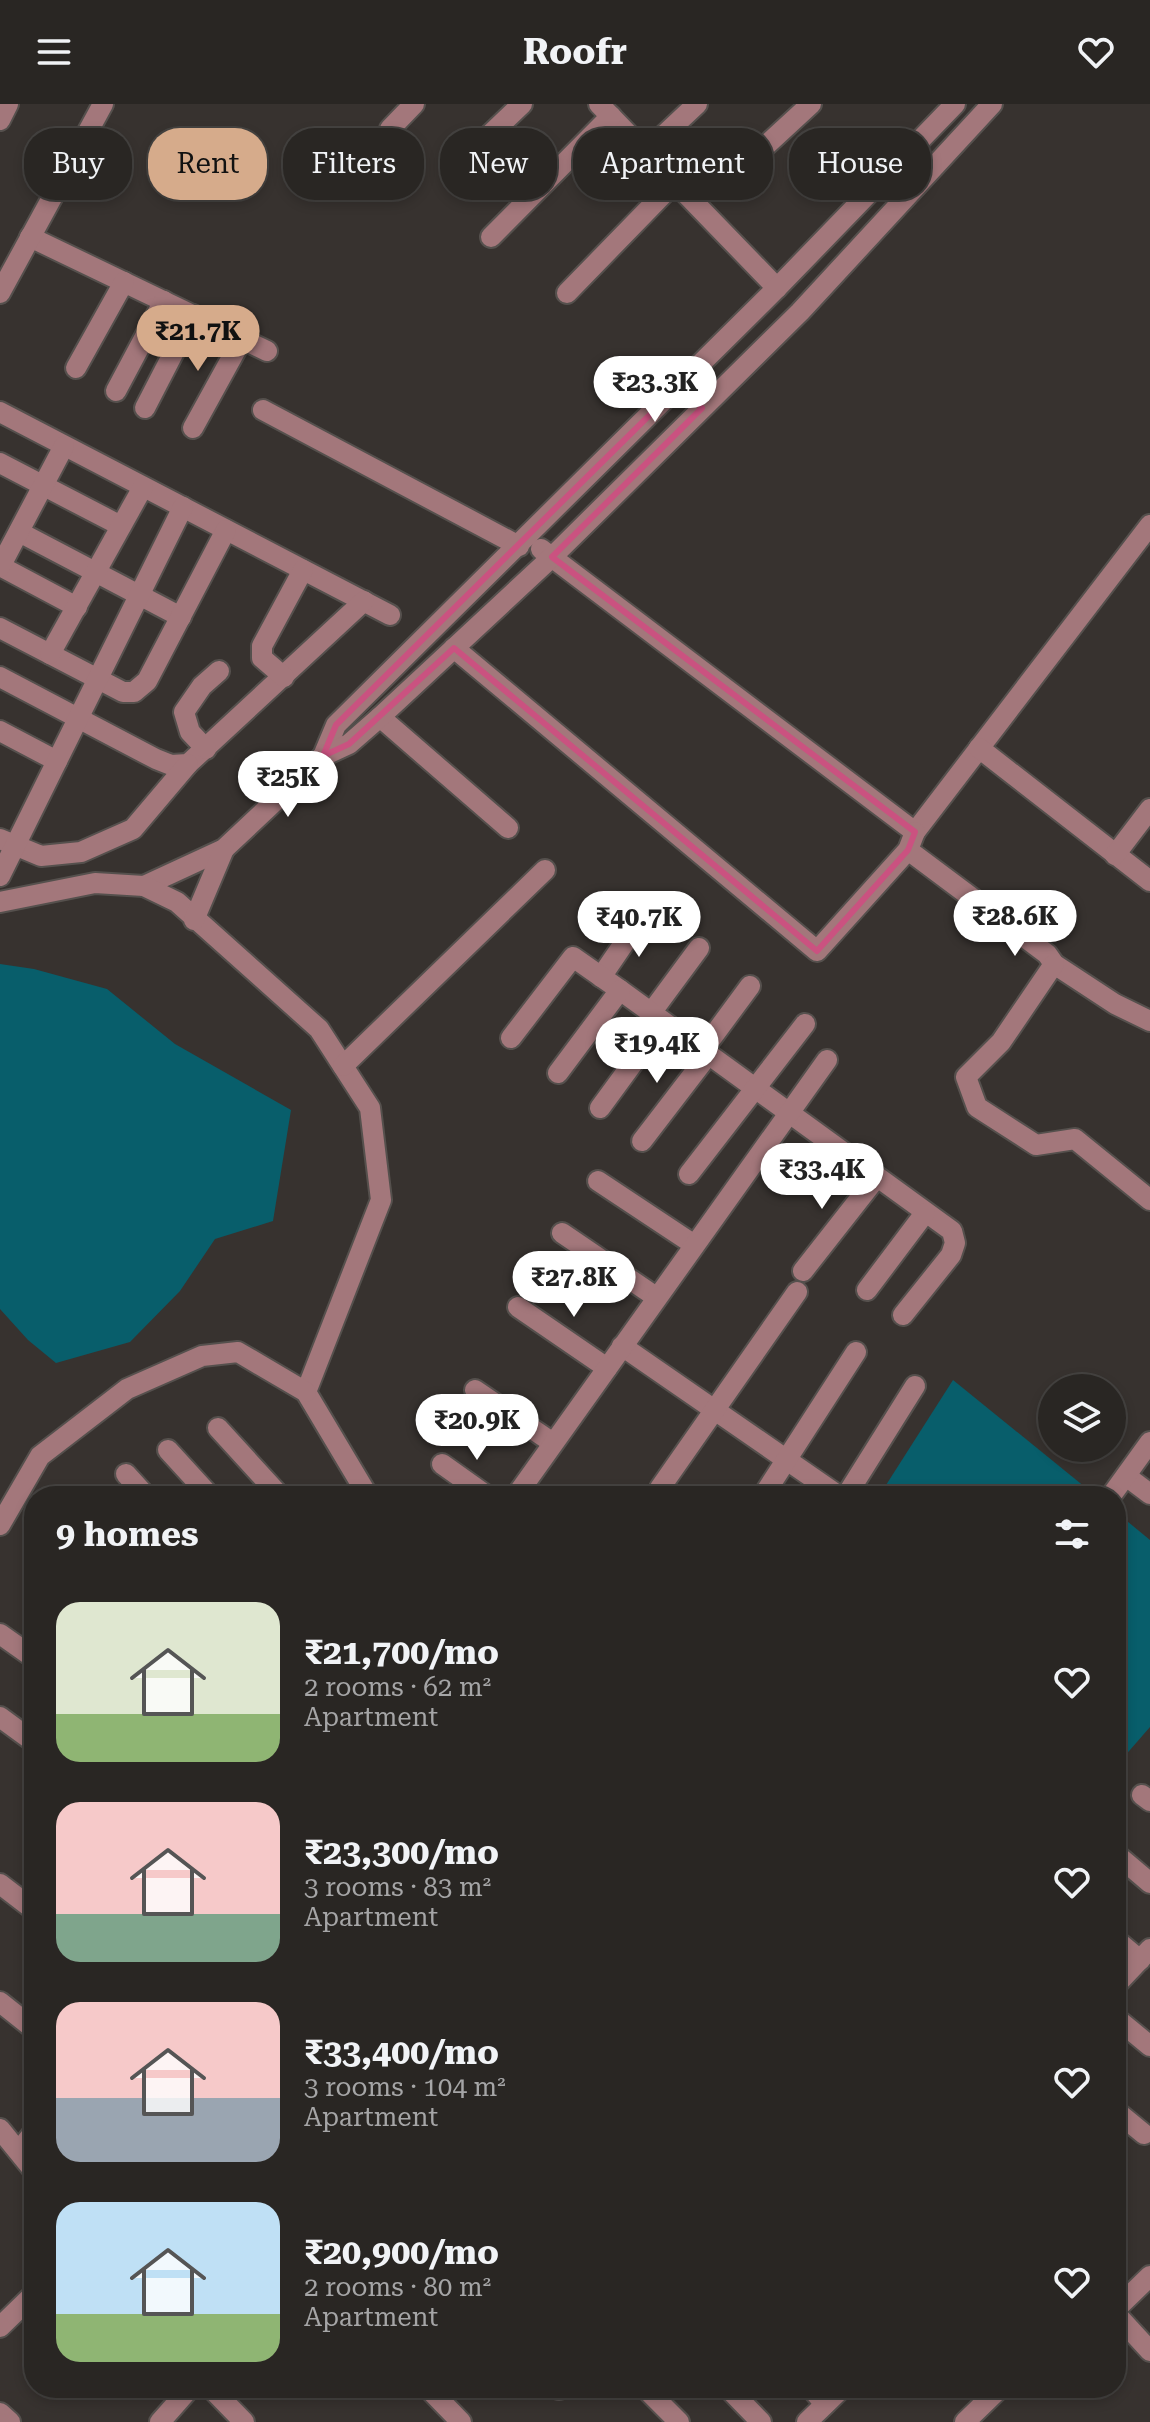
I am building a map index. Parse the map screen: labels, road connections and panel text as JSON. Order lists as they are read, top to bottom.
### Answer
{
  "page": {
    "header": "Roofr",
    "chip": [
      "Buy",
      "Rent",
      "Filters",
      "New",
      "Apartment",
      "House"
    ],
    "price": [
      "₹21.7K",
      "₹23.3K",
      "₹25K",
      "₹28.6K",
      "₹40.7K",
      "₹19.4K",
      "₹33.4K",
      "₹27.8K",
      "₹20.9K"
    ],
    "heading": "9 homes",
    "list": [
      {
        "name": "₹21,700/mo",
        "note": "2 rooms · 62 m² · Apartment"
      },
      {
        "name": "₹23,300/mo",
        "note": "3 rooms · 83 m² · Apartment"
      },
      {
        "name": "₹33,400/mo",
        "note": "3 rooms · 104 m² · Apartment"
      },
      {
        "name": "₹20,900/mo",
        "note": "2 rooms · 80 m² · Apartment"
      }
    ]
  }
}
